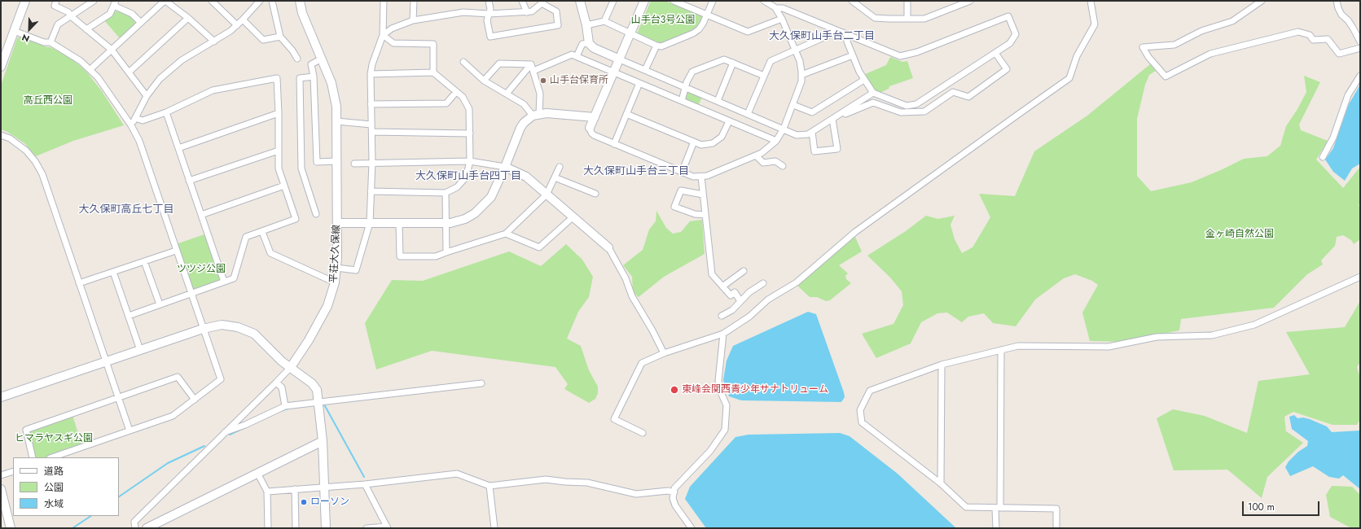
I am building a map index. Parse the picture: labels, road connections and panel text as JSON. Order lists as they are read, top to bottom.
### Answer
{
  "streets": {
    "street": ["平荘大久保線"]
  },
  "districts": [
    "大久保町山手台二丁目",
    "大久保町山手台三丁目",
    "大久保町山手台四丁目",
    "大久保町高丘七丁目"
  ],
  "parks": [
    "山手台3号公園",
    "高丘西公園",
    "金ヶ崎自然公園",
    "ツツジ公園",
    "ヒマラヤスギ公園"
  ],
  "places": ["山手台保育所", "東峰会関西青少年サナトリューム", "ローソン"],
  "legend": ["道路", "公園", "水域"],
  "scale_bar": "100 m",
  "north": "bottom left"
}
